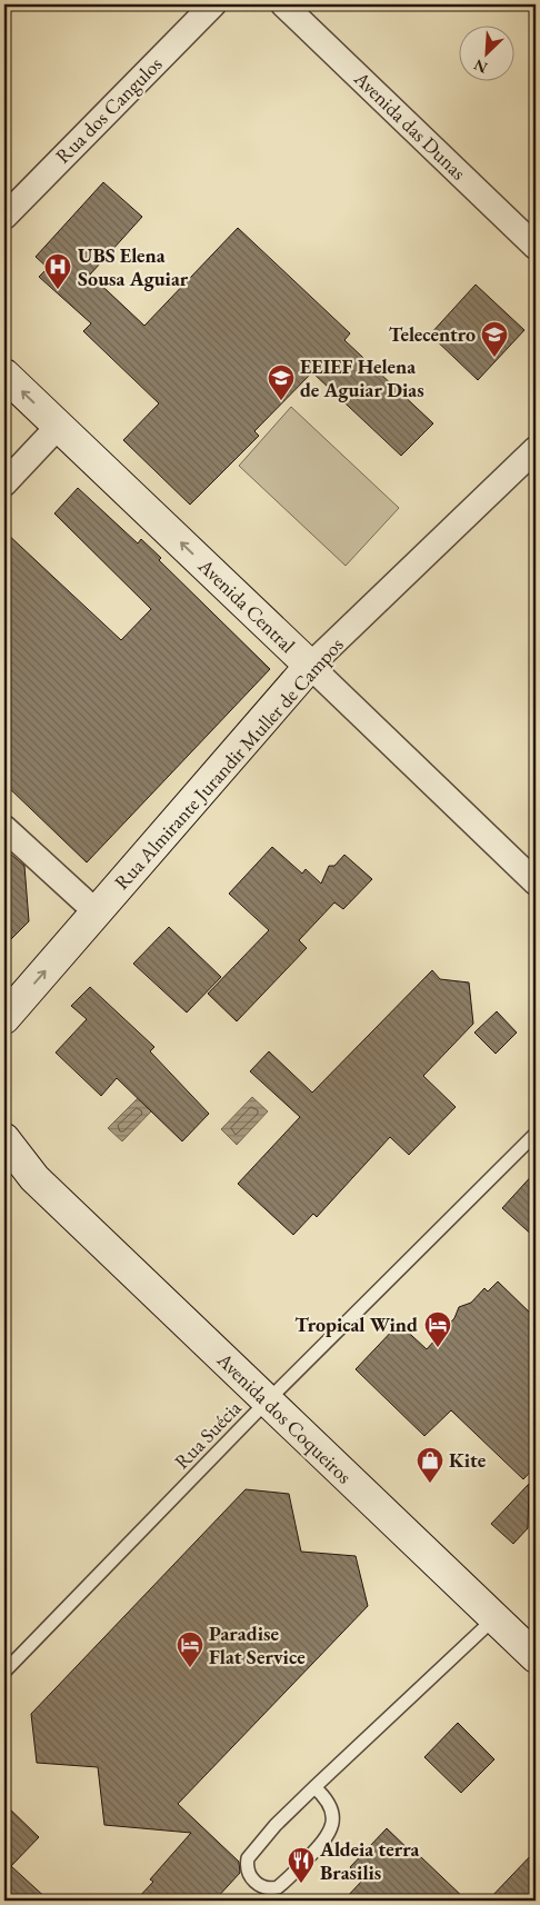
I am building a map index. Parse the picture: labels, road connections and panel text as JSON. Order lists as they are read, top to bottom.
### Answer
{
  "streets": {
    "main road": ["Avenida Central", "Rua Almirante Jurandir Muller de Campos", "Avenida dos Coqueiros"],
    "street": ["Rua dos Cangulos", "Avenida das Dunas"],
    "lane": ["Rua Suécia"]
  },
  "crossings": [
    ["Avenida Central", "Rua Almirante Jurandir Muller de Campos"],
    ["Avenida dos Coqueiros", "Rua Suécia"]
  ],
  "one_way": ["Avenida Central"],
  "places": {
    "hospital": ["UBS Elena Sousa Aguiar"],
    "school or university": ["Telecentro", "EEIEF Helena de Aguiar Dias"],
    "hotel": ["Tropical Wind", "Paradise Flat Service"],
    "shop": ["Kite"],
    "restaurant": ["Aldeia terra Brasilis"]
  },
  "north": "bottom left"
}
